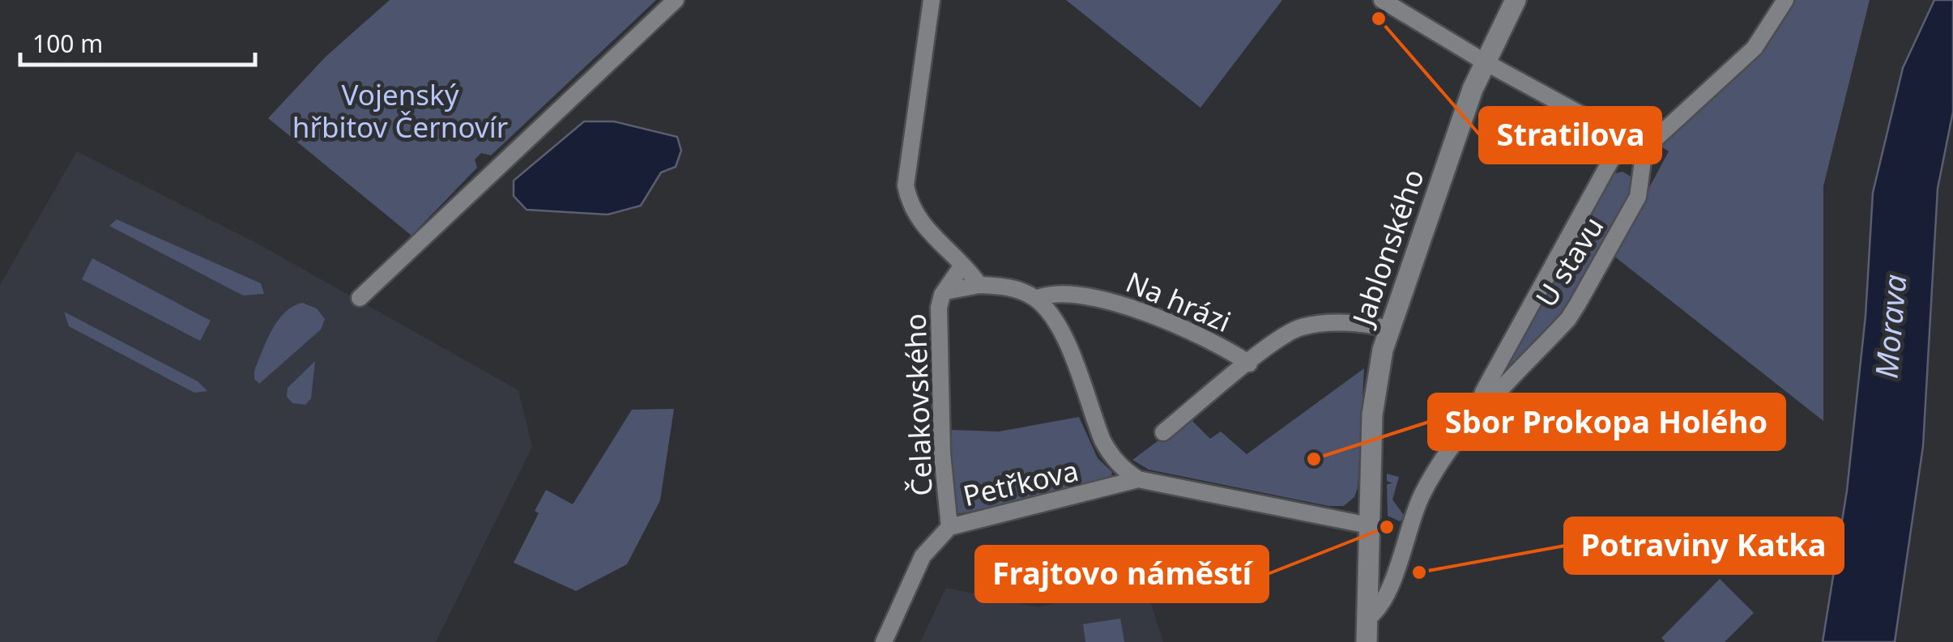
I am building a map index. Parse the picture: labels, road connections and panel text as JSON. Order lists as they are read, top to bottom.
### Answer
{
  "streets": {
    "street": [
      "Jablonského",
      "U stavu",
      "Na hrázi",
      "Čelakovského",
      "Petřkova"
    ]
  },
  "crossings": [
    ["Jablonského", "U stavu"],
    ["Čelakovského", "Petřkova"]
  ],
  "water": ["Morava"],
  "parks": ["Vojenský hřbitov Černovír"],
  "places": [
    "Stratilova",
    "Sbor Prokopa Holého",
    "Frajtovo náměstí",
    "Potraviny Katka"
  ],
  "scale_bar": "100 m"
}
